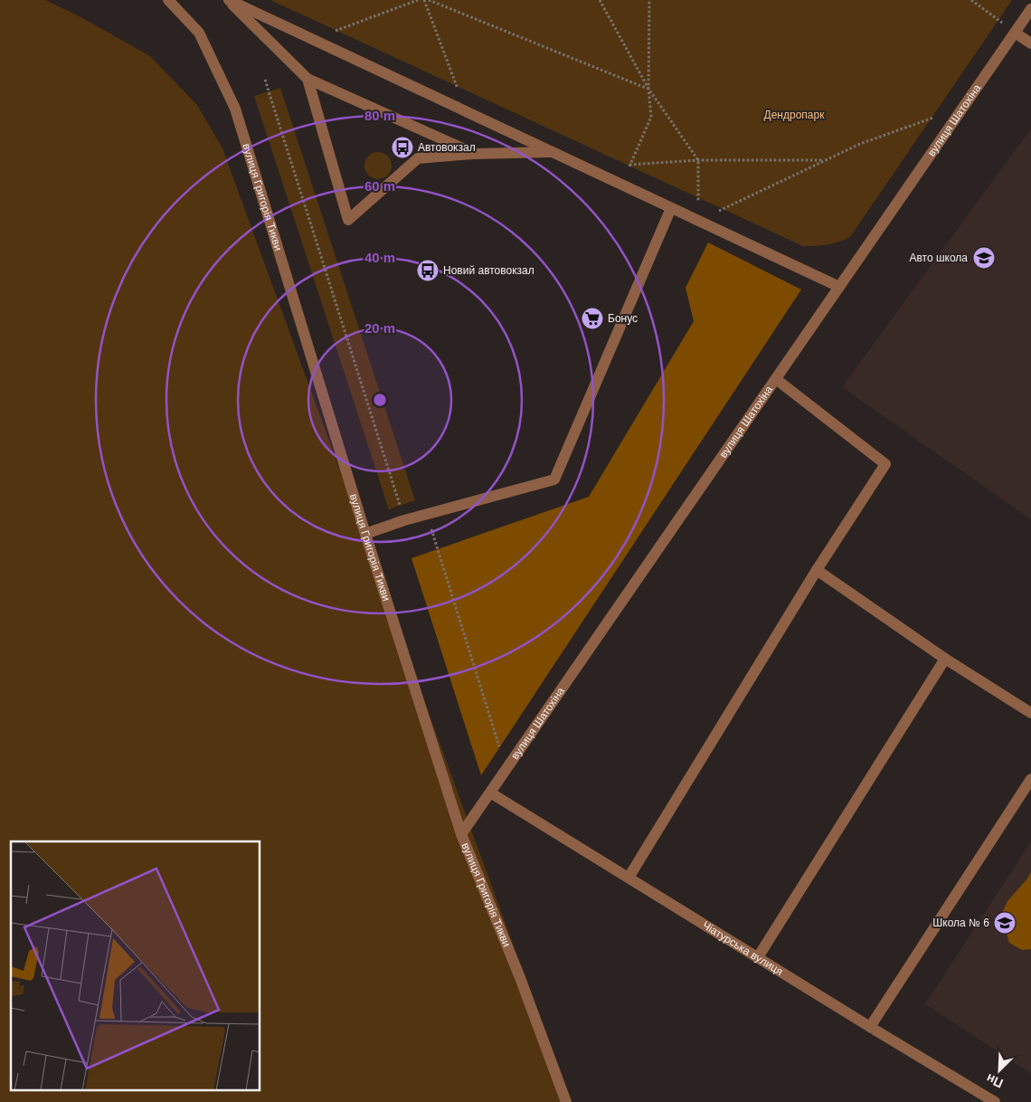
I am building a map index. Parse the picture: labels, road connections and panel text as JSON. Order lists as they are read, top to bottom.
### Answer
{
  "streets": {
    "street": ["вулиця Шатохіна", "вулиця Григорія Тикви", "Чіатурська вулиця"]
  },
  "crossings": [
    ["вулиця Шатохіна", "вулиця Григорія Тикви"],
    ["вулиця Шатохіна", "Чіатурська вулиця"]
  ],
  "parks": ["Дендропарк"],
  "places": {
    "bus stop": ["Автовокзал", "Новий автовокзал"],
    "school or university": ["Авто школа", "Школа № 6"],
    "supermarket": ["Бонус"]
  },
  "north": "bottom left",
  "rings": [
    "80 m",
    "60 m",
    "40 m",
    "20 m"
  ]
}
